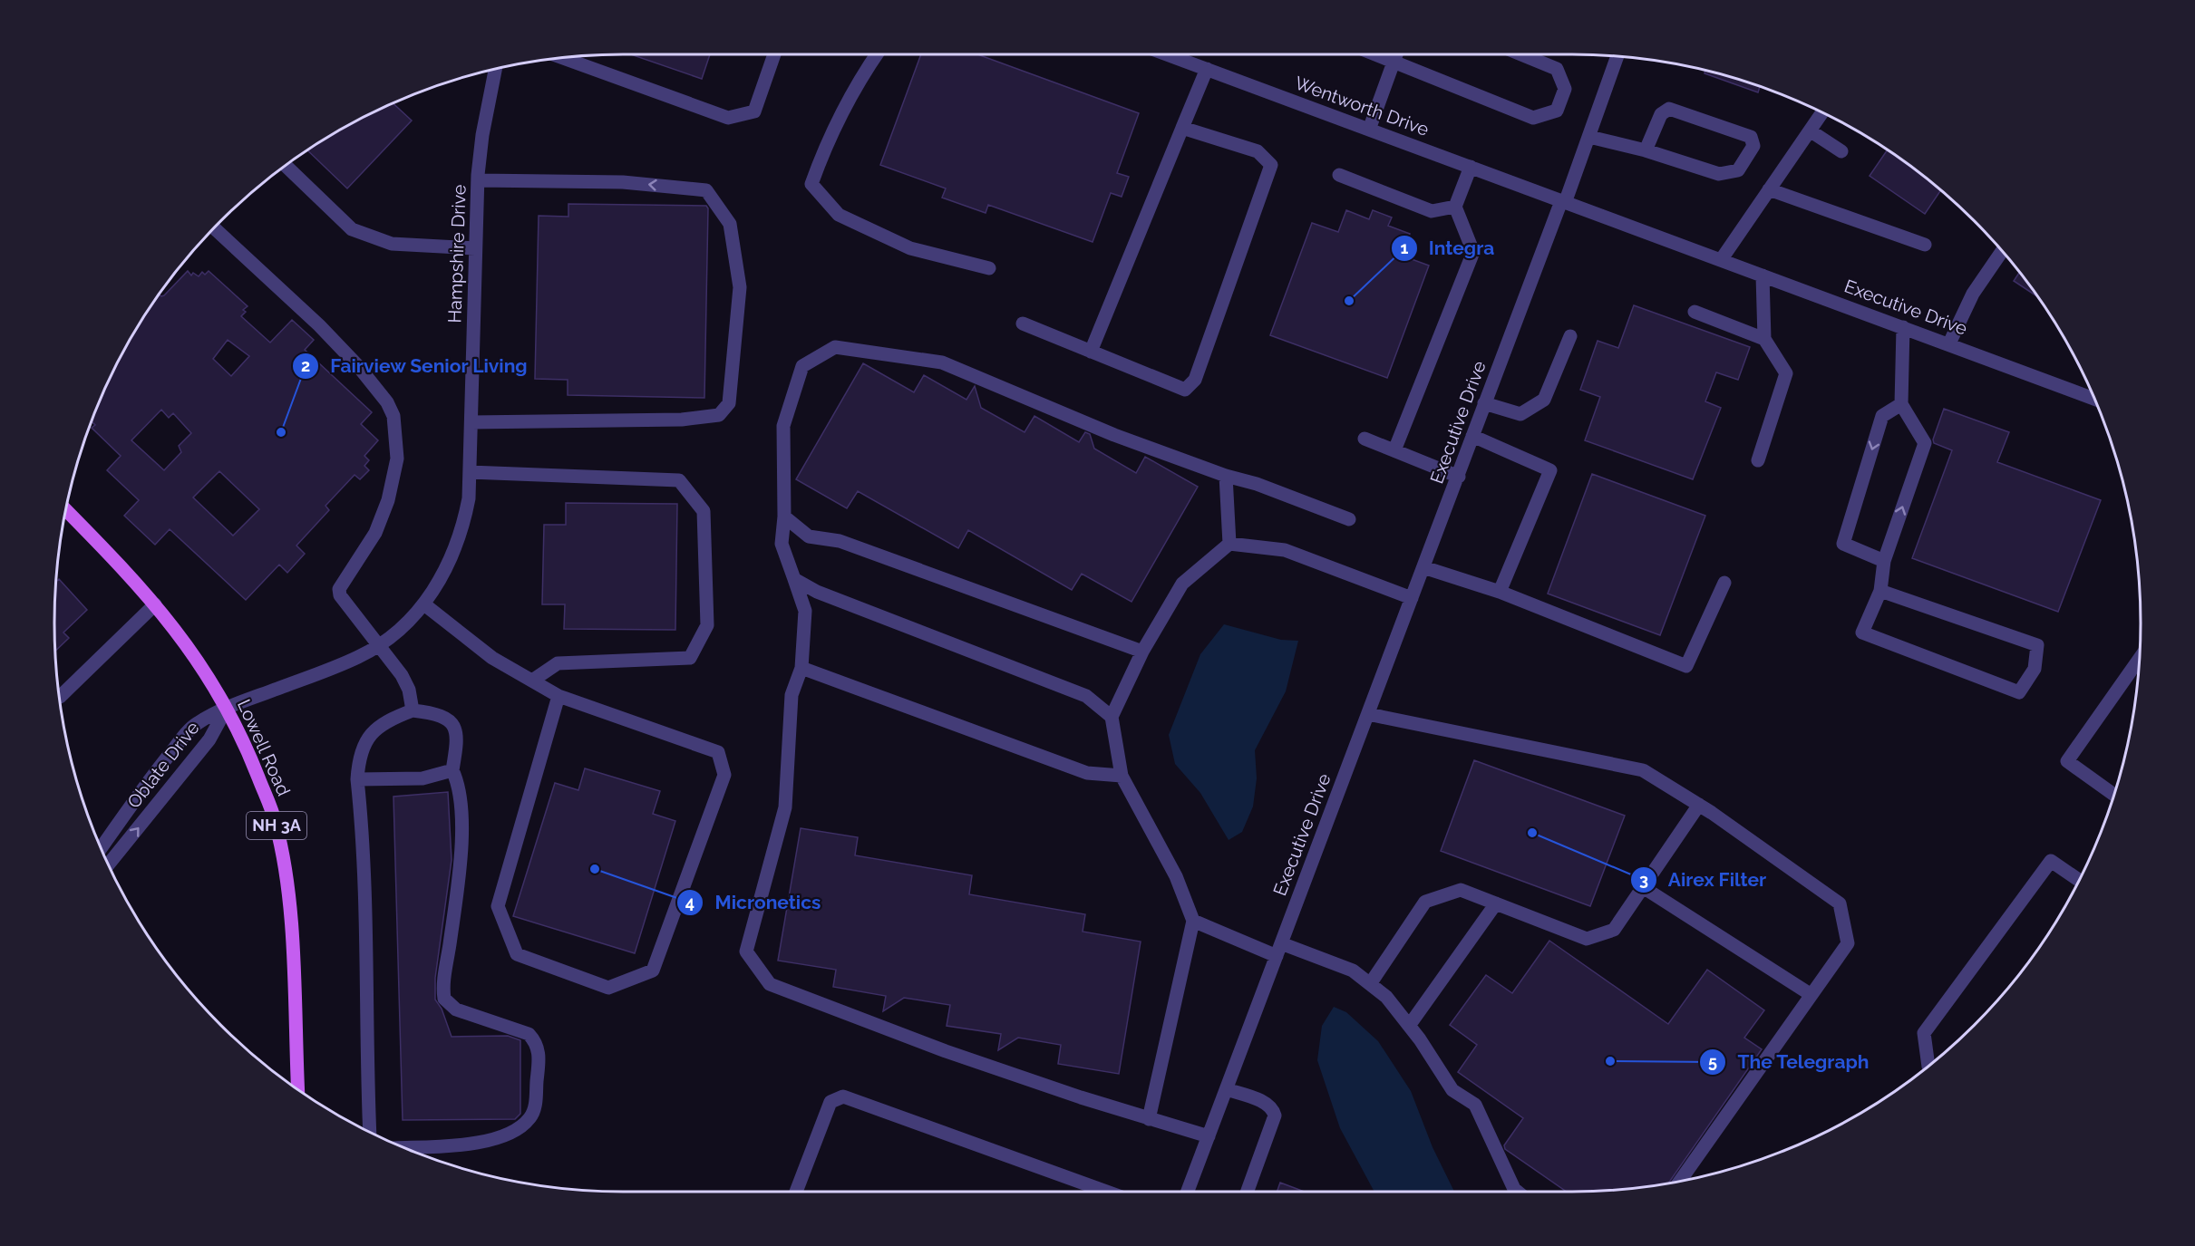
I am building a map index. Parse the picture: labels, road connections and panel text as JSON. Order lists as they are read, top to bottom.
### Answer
{
  "streets": {
    "main road": ["Lowell Road", "NH 3A"],
    "street": [
      "Wentworth Drive",
      "Hampshire Drive",
      "Executive Drive",
      "Oblate Drive"
    ]
  },
  "crossings": [
    ["Wentworth Drive", "Executive Drive"],
    ["Hampshire Drive", "Lowell Road"],
    ["Hampshire Drive", "Oblate Drive"],
    ["Lowell Road", "Oblate Drive"]
  ],
  "places": [
    "Integra",
    "Fairview Senior Living",
    "Airex Filter",
    "Micronetics",
    "The Telegraph"
  ]
}
